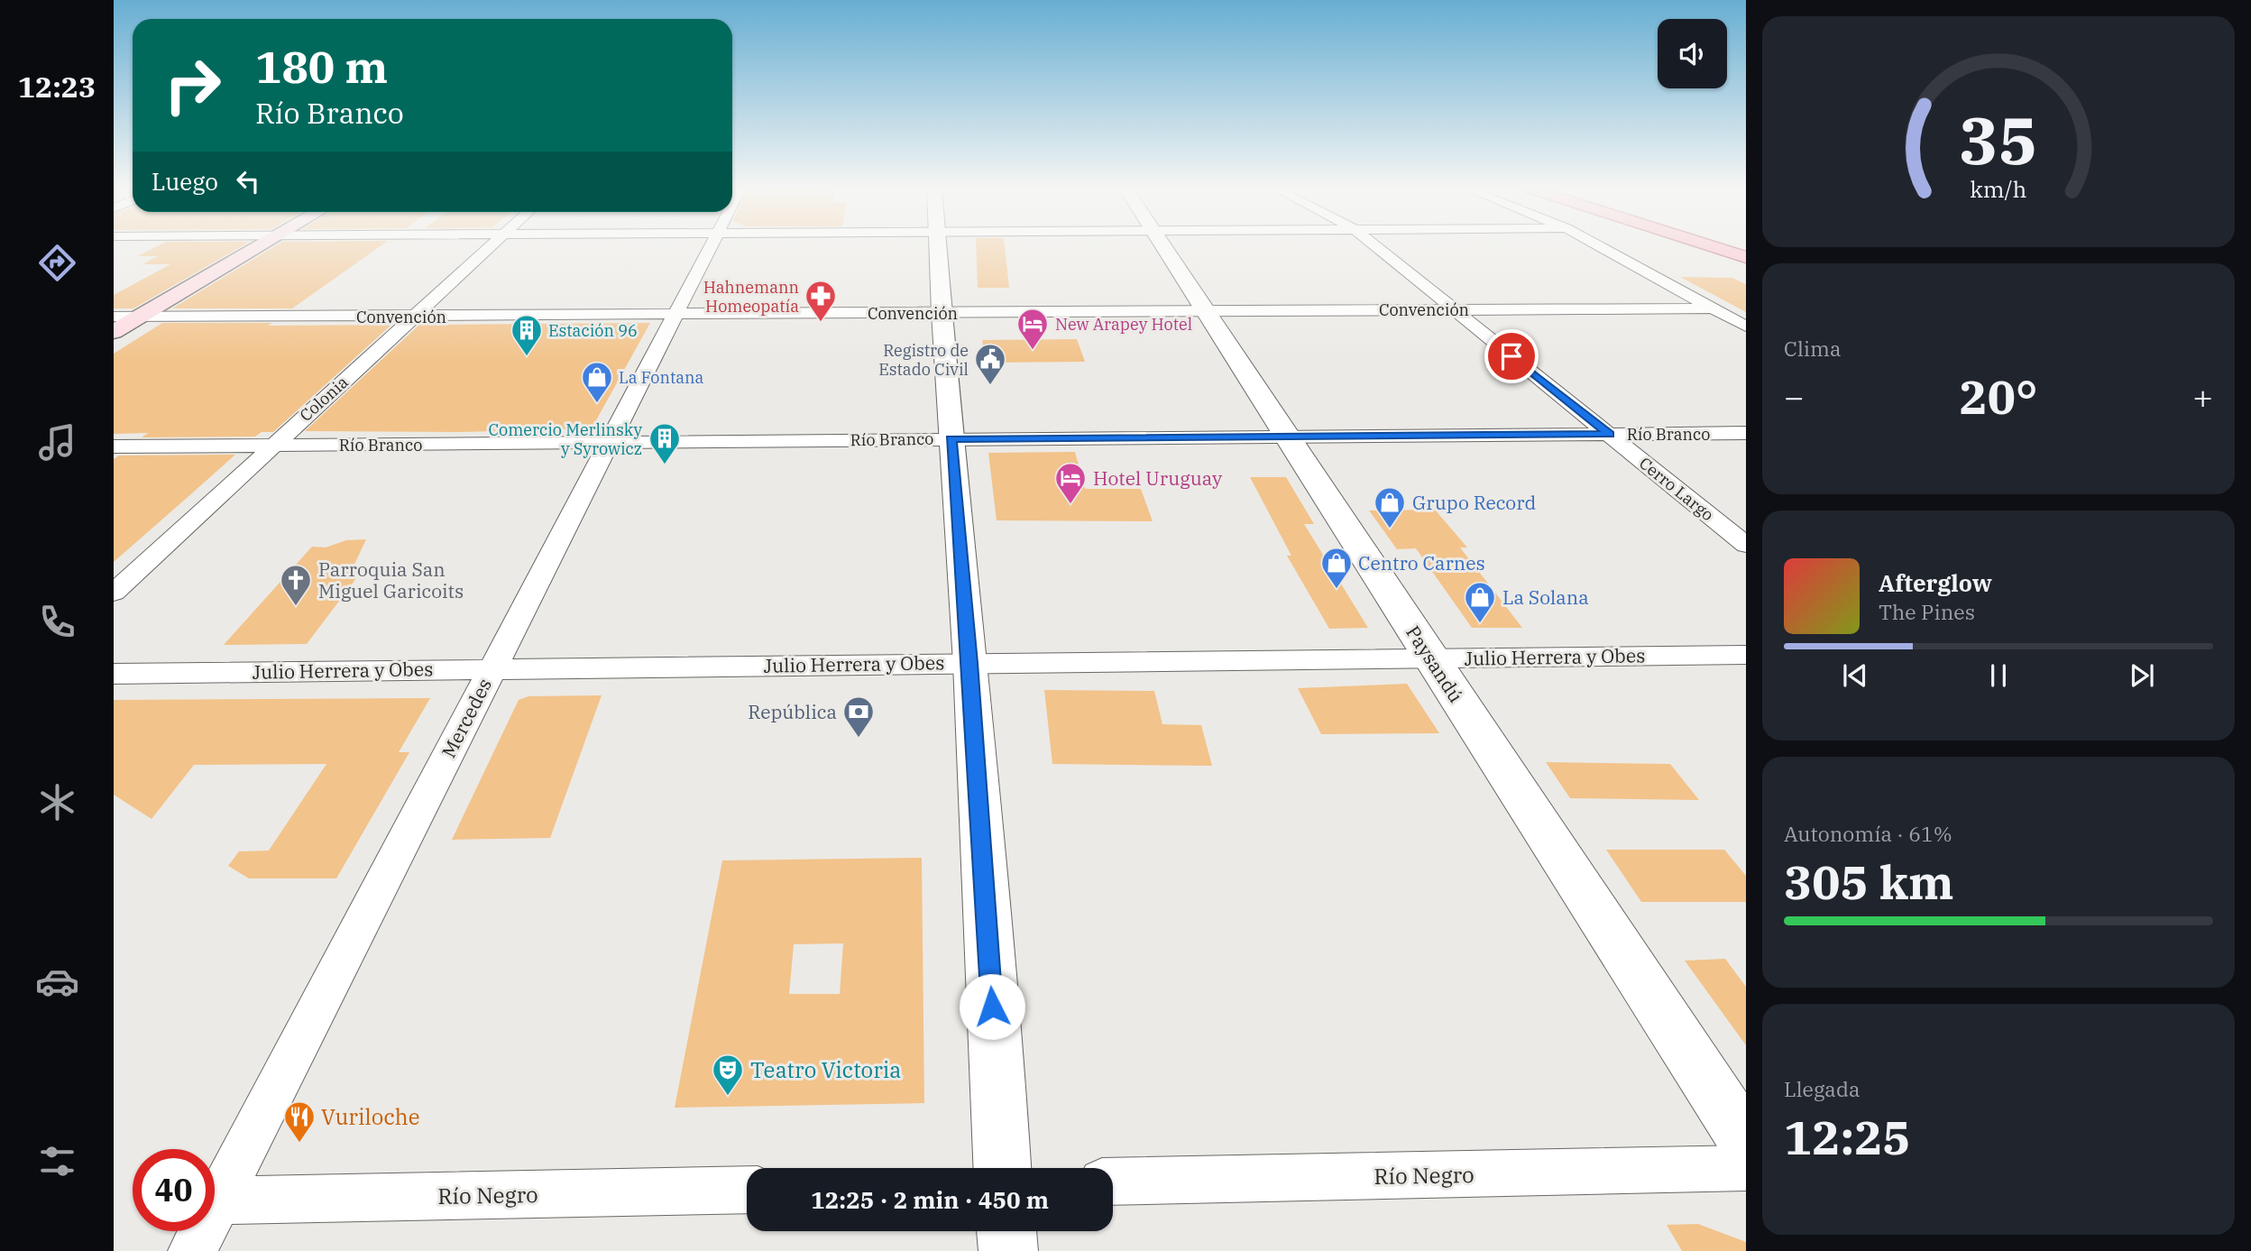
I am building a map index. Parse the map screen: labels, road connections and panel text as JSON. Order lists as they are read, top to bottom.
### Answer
{
  "streets": {
    "street": [
      "Convención",
      "Colonia",
      "Río Branco",
      "Cerro Largo",
      "Julio Herrera y Obes",
      "Paysandú",
      "Mercedes",
      "Río Negro"
    ]
  },
  "crossings": [
    ["Convención", "Colonia"],
    ["Convención", "Cerro Largo"],
    ["Convención", "Paysandú"],
    ["Convención", "Mercedes"],
    ["Colonia", "Río Branco"],
    ["Río Branco", "Cerro Largo"],
    ["Río Branco", "Paysandú"],
    ["Río Branco", "Mercedes"],
    ["Julio Herrera y Obes", "Paysandú"],
    ["Julio Herrera y Obes", "Mercedes"],
    ["Mercedes", "Río Negro"]
  ],
  "places": {
    "pharmacy": ["Hahnemann Homeopatía"],
    "hotel": ["New Arapey Hotel", "Hotel Uruguay"],
    "building": ["Estación 96", "Comercio Merlinsky y Syrowicz"],
    "public building": ["Registro de Estado Civil"],
    "shop": [
      "La Fontana",
      "Grupo Record",
      "Centro Carnes",
      "La Solana"
    ],
    "church": ["Parroquia San Miguel Garicoits"],
    "bank": ["República"],
    "theatre": ["Teatro Victoria"],
    "restaurant": ["Vuriloche"]
  },
  "page": {
    "tabs": "12:23",
    "turn": ["180 m", "Río Branco"],
    "then": "Luego",
    "tile": [
      "Clima",
      ["Autonomía · 61%", "305 km"],
      ["Llegada", "12:25"]
    ],
    "heat": ["−", "20°", "+"],
    "song": ["Afterglow", "The Pines"],
    "limit": "40",
    "trip": "12:25 · 2 min · 450 m",
    "gauge": ["35", "km/h"]
  }
}
